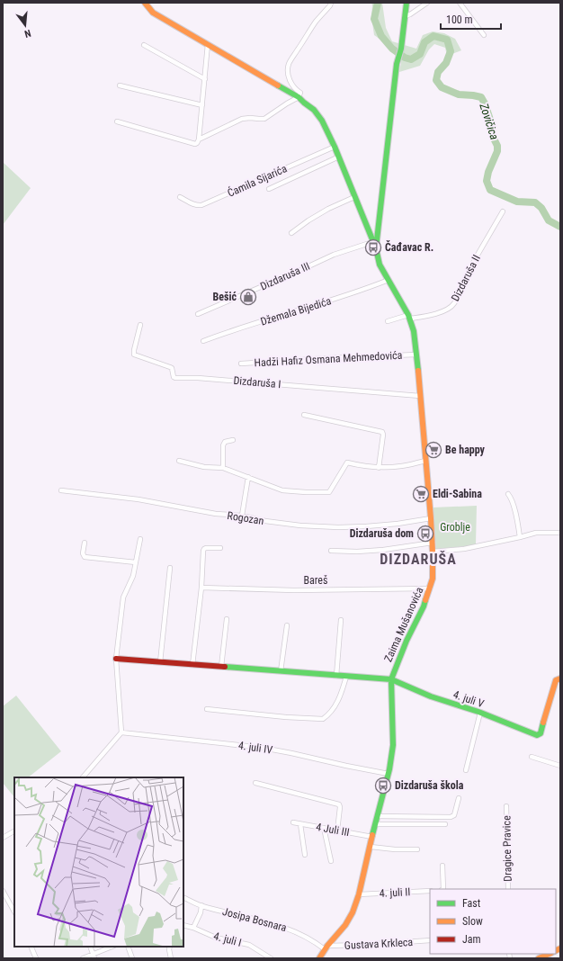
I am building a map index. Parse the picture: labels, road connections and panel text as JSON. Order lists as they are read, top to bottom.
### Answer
{
  "streets": {
    "street": [
      "Ćamila Sijarića",
      "Dizdaruša III",
      "Dizdaruša II",
      "Džemala Bijedića",
      "Hadži Hafiz Osmana Mehmedovića",
      "Dizdaruša I",
      "Rogozan",
      "Bareš",
      "Zaima Mušanovića",
      "4. juli V",
      "4. juli IV",
      "4 Juli III",
      "Dragice Pravice",
      "4. juli II",
      "Josipa Bosnara",
      "4. juli I",
      "Gustava Krkleca"
    ]
  },
  "crossings": [
    ["Dizdaruša II", "Zaima Mušanovića"],
    ["Džemala Bijedića", "Zaima Mušanovića"],
    ["Hadži Hafiz Osmana Mehmedovića", "Zaima Mušanovića"],
    ["Dizdaruša I", "Zaima Mušanovića"],
    ["Rogozan", "Zaima Mušanovića"],
    ["Bareš", "Zaima Mušanovića"],
    ["Zaima Mušanovića", "4. juli V"],
    ["Zaima Mušanovića", "4. juli IV"],
    ["Zaima Mušanovića", "4 Juli III"],
    ["Zaima Mušanovića", "4. juli II"],
    ["Zaima Mušanovića", "Josipa Bosnara"],
    ["Zaima Mušanovića", "Gustava Krkleca"],
    ["Josipa Bosnara", "Gustava Krkleca"]
  ],
  "districts": ["DIZDARUŠA"],
  "water": ["Zovičica"],
  "parks": ["Groblje"],
  "places": {
    "bus stop": ["Čađavac R.", "Dizdaruša dom", "Dizdaruša škola"],
    "shop": ["Bešić"],
    "supermarket": ["Be happy", "Eldi-Sabina"]
  },
  "legend": ["Fast", "Slow", "Jam"],
  "scale_bar": "100 m",
  "north": "bottom"
}
